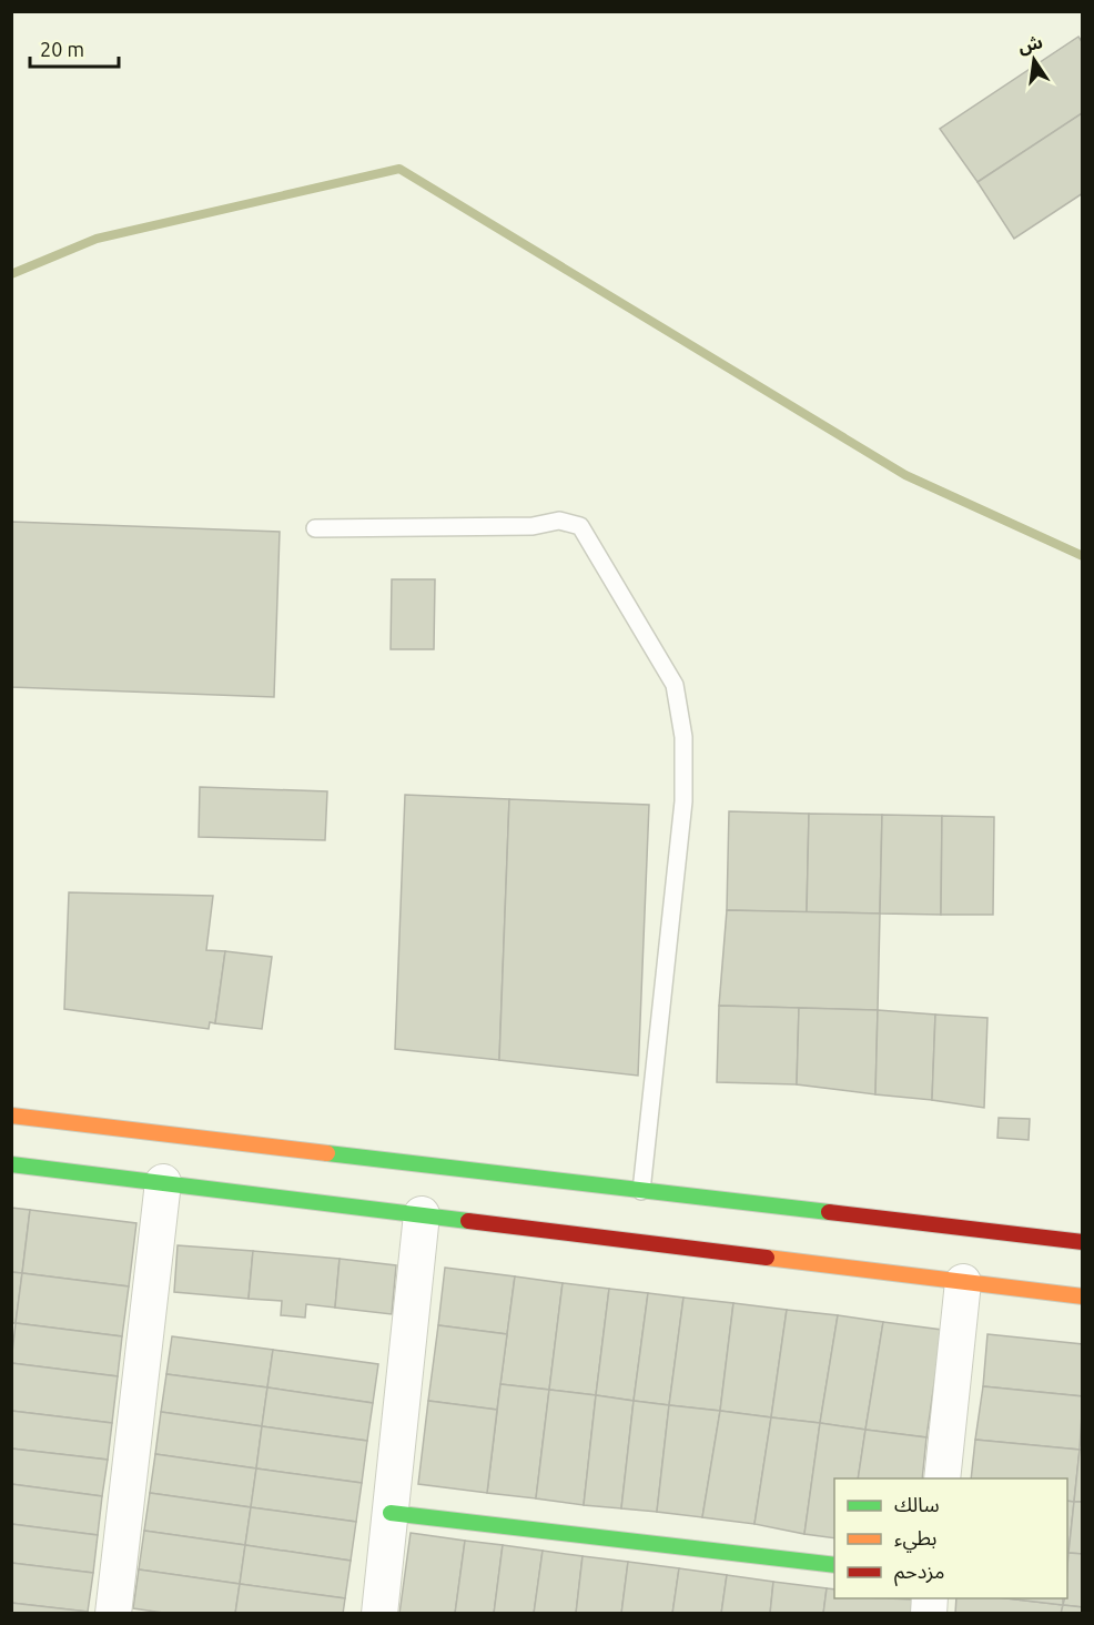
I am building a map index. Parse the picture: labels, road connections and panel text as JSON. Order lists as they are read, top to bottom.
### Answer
{
  "legend": ["سالك", "بطيء", "مزدحم"],
  "scale_bar": "20 m",
  "north": "top"
}
